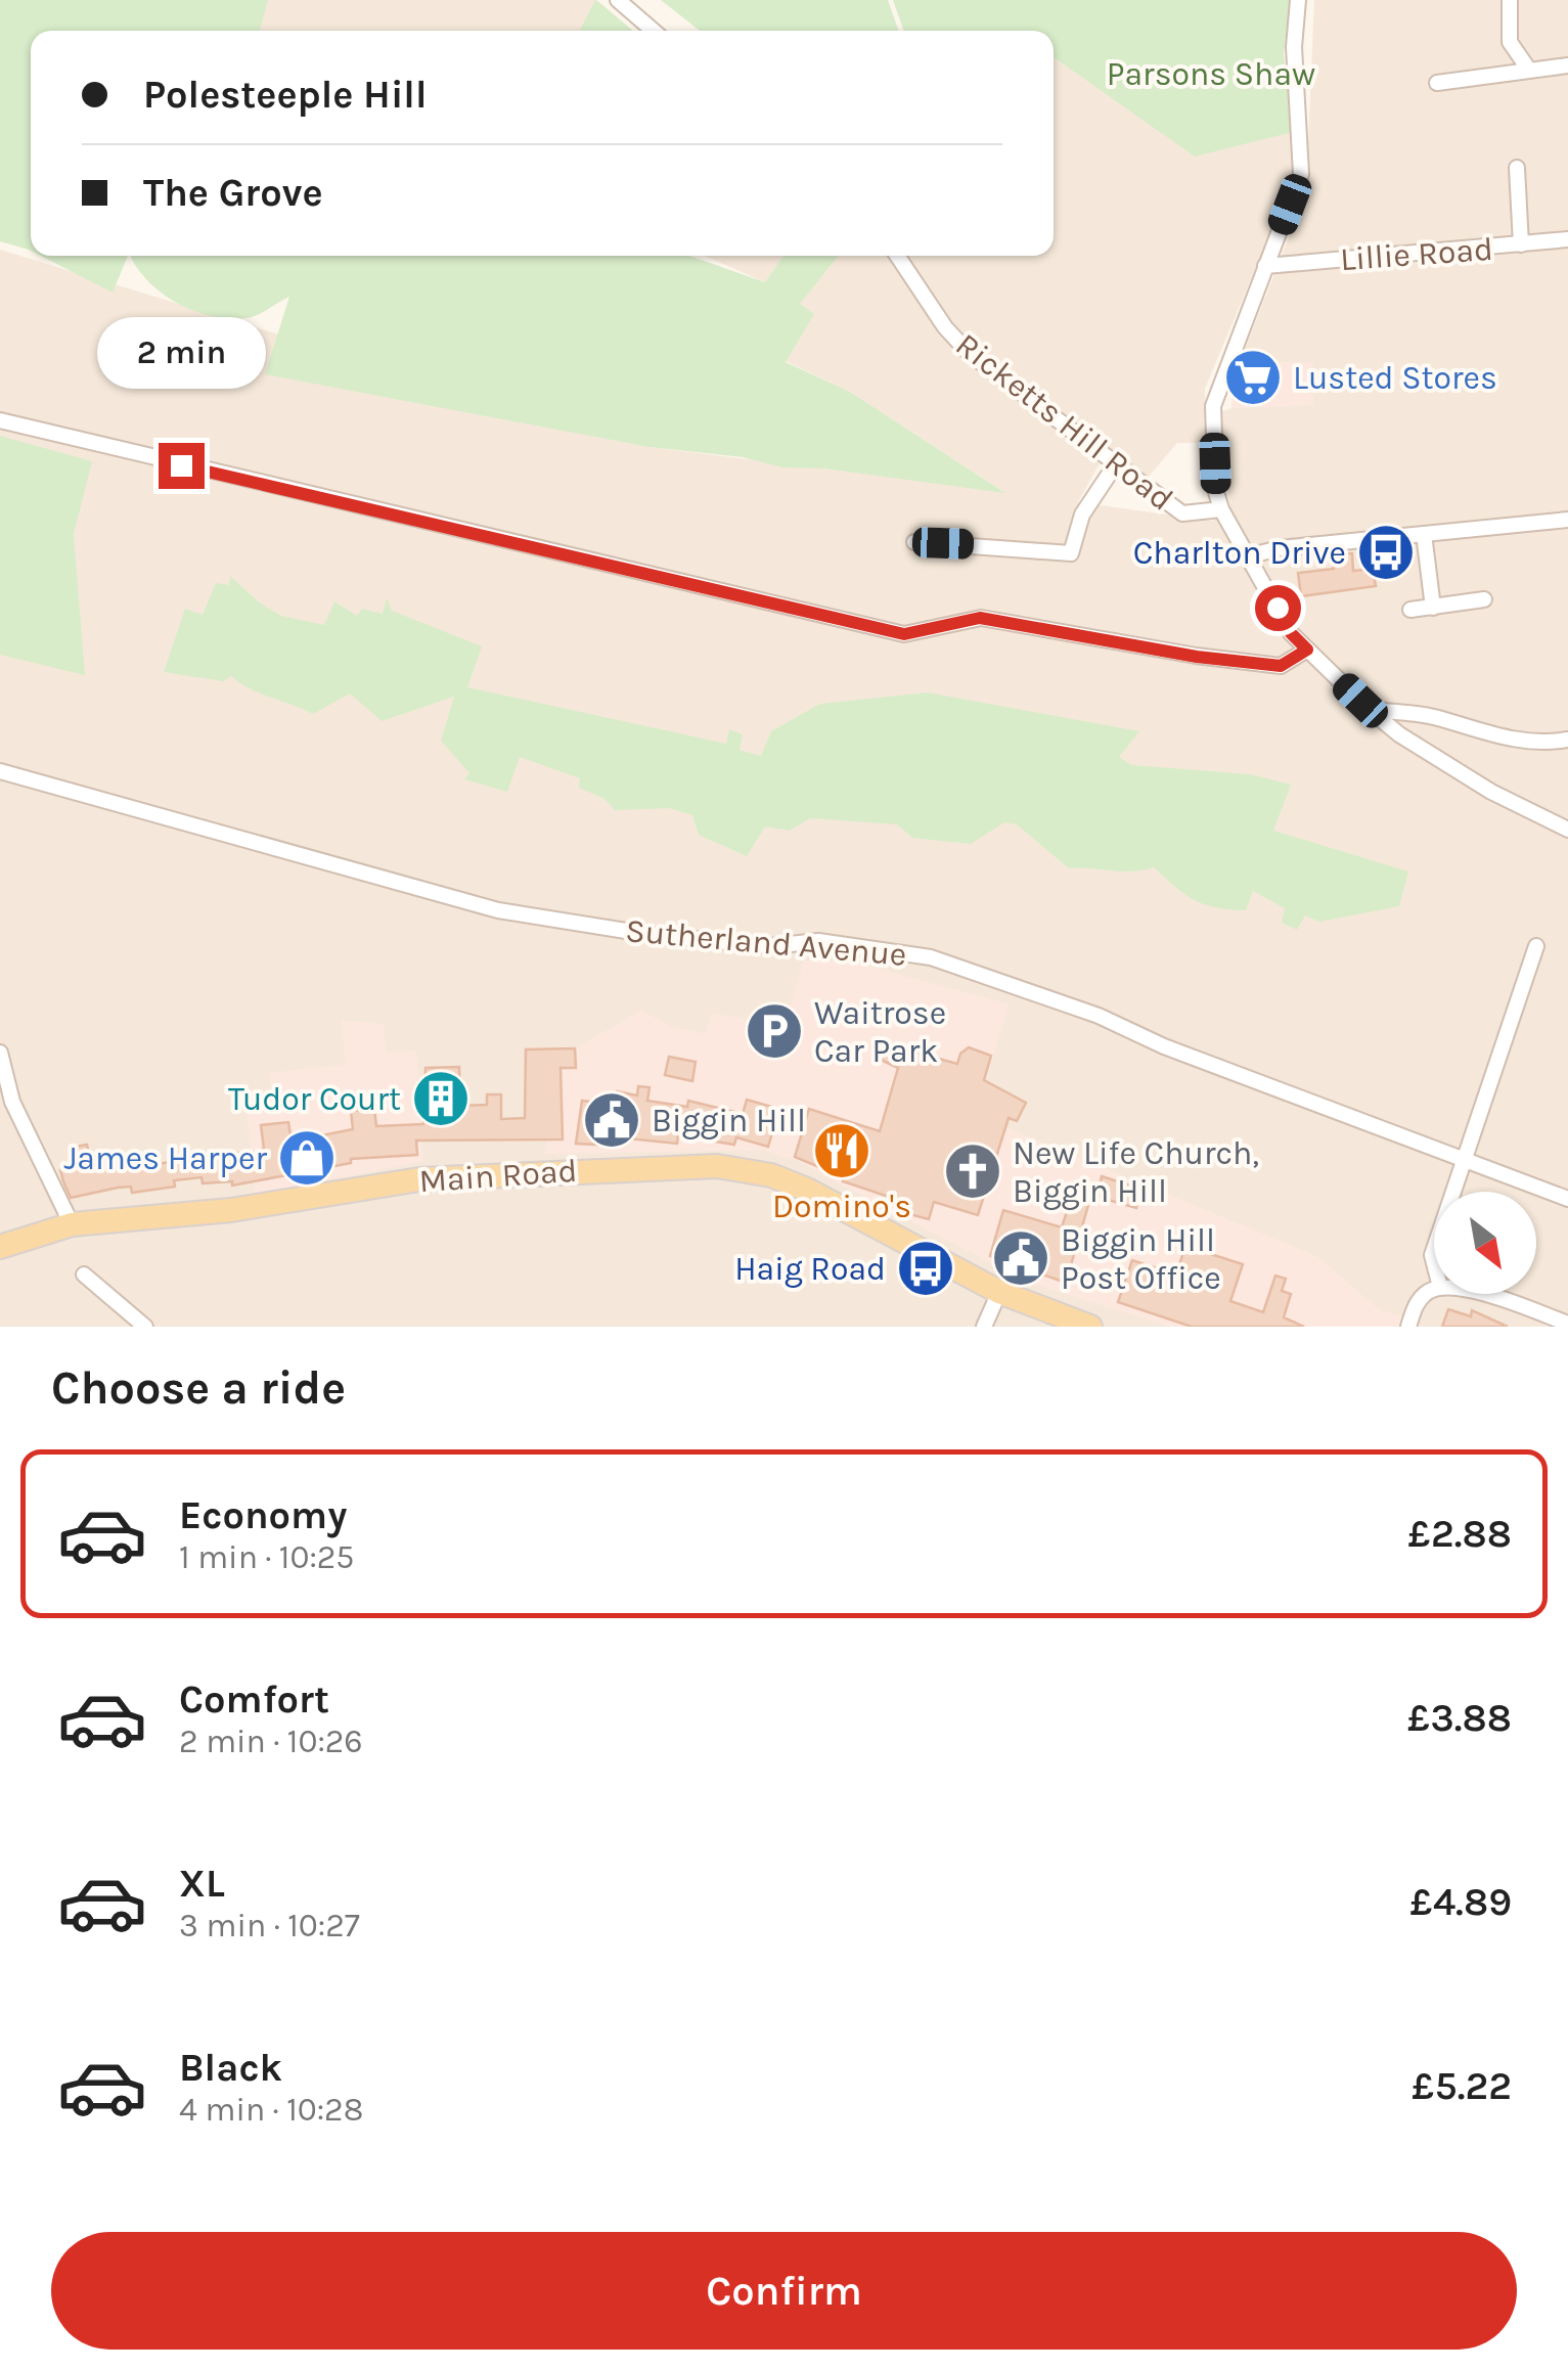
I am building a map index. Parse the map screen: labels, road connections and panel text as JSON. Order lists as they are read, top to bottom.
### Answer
{
  "streets": {
    "main road": ["Main Road"],
    "street": ["Lillie Road", "Ricketts Hill Road", "Sutherland Avenue"]
  },
  "parks": ["Parsons Shaw"],
  "places": {
    "supermarket": ["Lusted Stores"],
    "bus stop": ["Charlton Drive", "Haig Road"],
    "parking": ["Waitrose Car Park"],
    "building": ["Tudor Court"],
    "public building": ["Biggin Hill", "Biggin Hill Post Office"],
    "restaurant": ["Domino's"],
    "shop": ["James Harper"],
    "church": ["New Life Church, Biggin Hill"]
  },
  "north": "bottom right",
  "page": {
    "banner": ["Polesteeple Hill", "The Grove"],
    "bubble": "2 min",
    "heading": "Choose a ride",
    "list": [
      {
        "name": "Economy",
        "note": "1 min · 10:25",
        "value": "£2.88"
      },
      {
        "name": "Comfort",
        "note": "2 min · 10:26",
        "value": "£3.88"
      },
      {
        "name": "XL",
        "note": "3 min · 10:27",
        "value": "£4.89"
      },
      {
        "name": "Black",
        "note": "4 min · 10:28",
        "value": "£5.22"
      }
    ],
    "buttons": "Confirm"
  }
}
